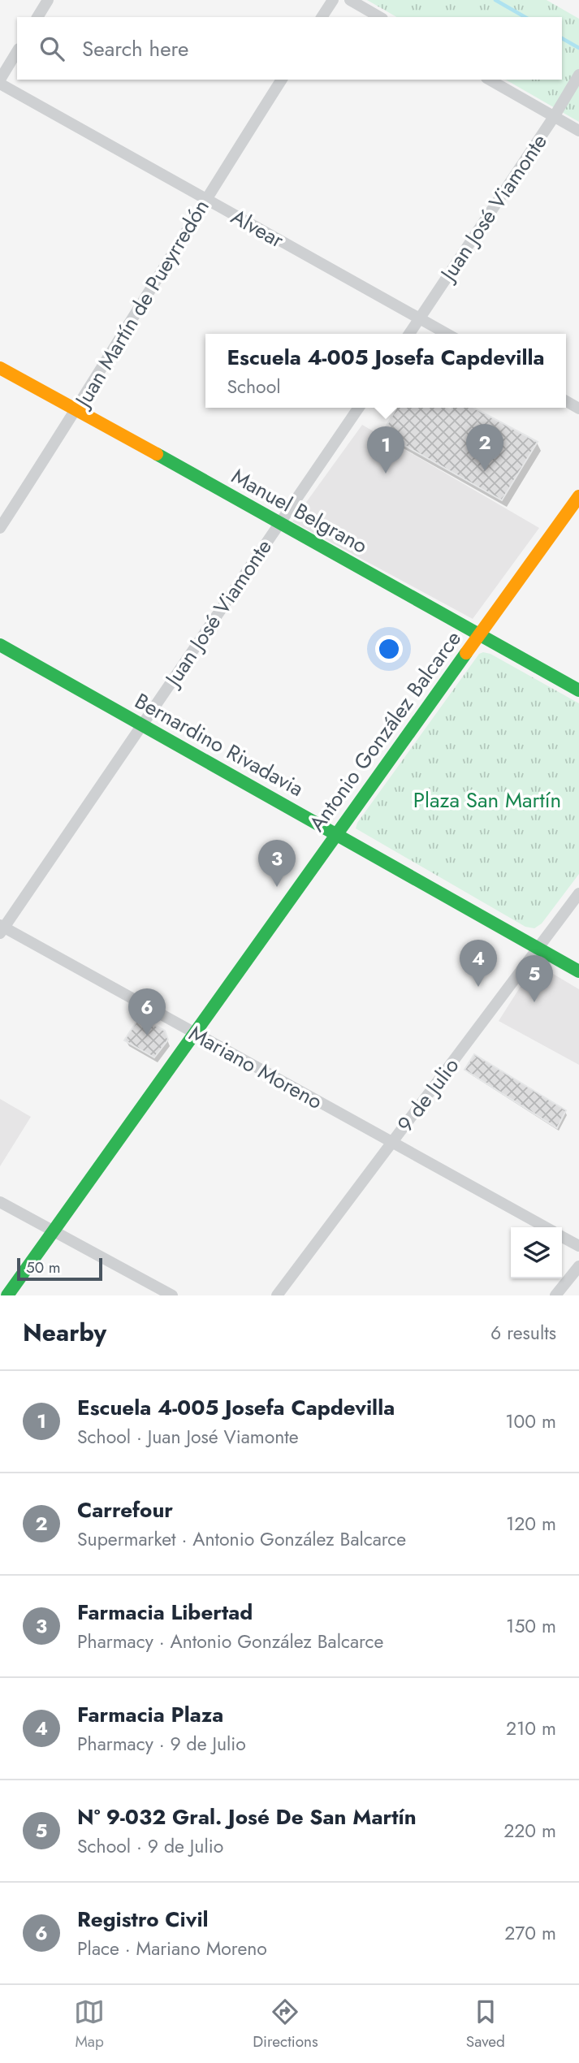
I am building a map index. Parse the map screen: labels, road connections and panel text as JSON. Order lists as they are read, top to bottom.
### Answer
{
  "streets": {
    "street": [
      "Juan José Viamonte",
      "Alvear",
      "Juan Martín de Pueyrredón",
      "Manuel Belgrano",
      "Antonio González Balcarce",
      "Bernardino Rivadavia",
      "Mariano Moreno",
      "9 de Julio"
    ]
  },
  "crossings": [
    ["Juan José Viamonte", "Alvear"],
    ["Juan José Viamonte", "Manuel Belgrano"],
    ["Juan José Viamonte", "Bernardino Rivadavia"],
    ["Juan José Viamonte", "Mariano Moreno"],
    ["Alvear", "Juan Martín de Pueyrredón"],
    ["Juan Martín de Pueyrredón", "Manuel Belgrano"],
    ["Manuel Belgrano", "Antonio González Balcarce"],
    ["Antonio González Balcarce", "Bernardino Rivadavia"],
    ["Antonio González Balcarce", "Mariano Moreno"],
    ["Bernardino Rivadavia", "9 de Julio"],
    ["Mariano Moreno", "9 de Julio"]
  ],
  "parks": ["Plaza San Martín"],
  "scale_bar": "50 m",
  "page": {
    "search": "Search here",
    "popup": ["Escuela 4-005 Josefa Capdevilla", "School"],
    "pins": [
      "2",
      "1",
      "3",
      "4",
      "5",
      "6"
    ],
    "scale": "50 m",
    "heading": ["Nearby", "6 results"],
    "list": [
      {
        "mark": "1",
        "name": "Escuela 4-005 Josefa Capdevilla",
        "note": "School · Juan José Viamonte",
        "value": "100 m"
      },
      {
        "mark": "2",
        "name": "Carrefour",
        "note": "Supermarket · Antonio González Balcarce",
        "value": "120 m"
      },
      {
        "mark": "3",
        "name": "Farmacia Libertad",
        "note": "Pharmacy · Antonio González Balcarce",
        "value": "150 m"
      },
      {
        "mark": "4",
        "name": "Farmacia Plaza",
        "note": "Pharmacy · 9 de Julio",
        "value": "210 m"
      },
      {
        "mark": "5",
        "name": "Nº 9-032 Gral. José De San Martín",
        "note": "School · 9 de Julio",
        "value": "220 m"
      },
      {
        "mark": "6",
        "name": "Registro Civil",
        "note": "Place · Mariano Moreno",
        "value": "270 m"
      }
    ],
    "nav": ["Map", "Directions", "Saved"]
  }
}
